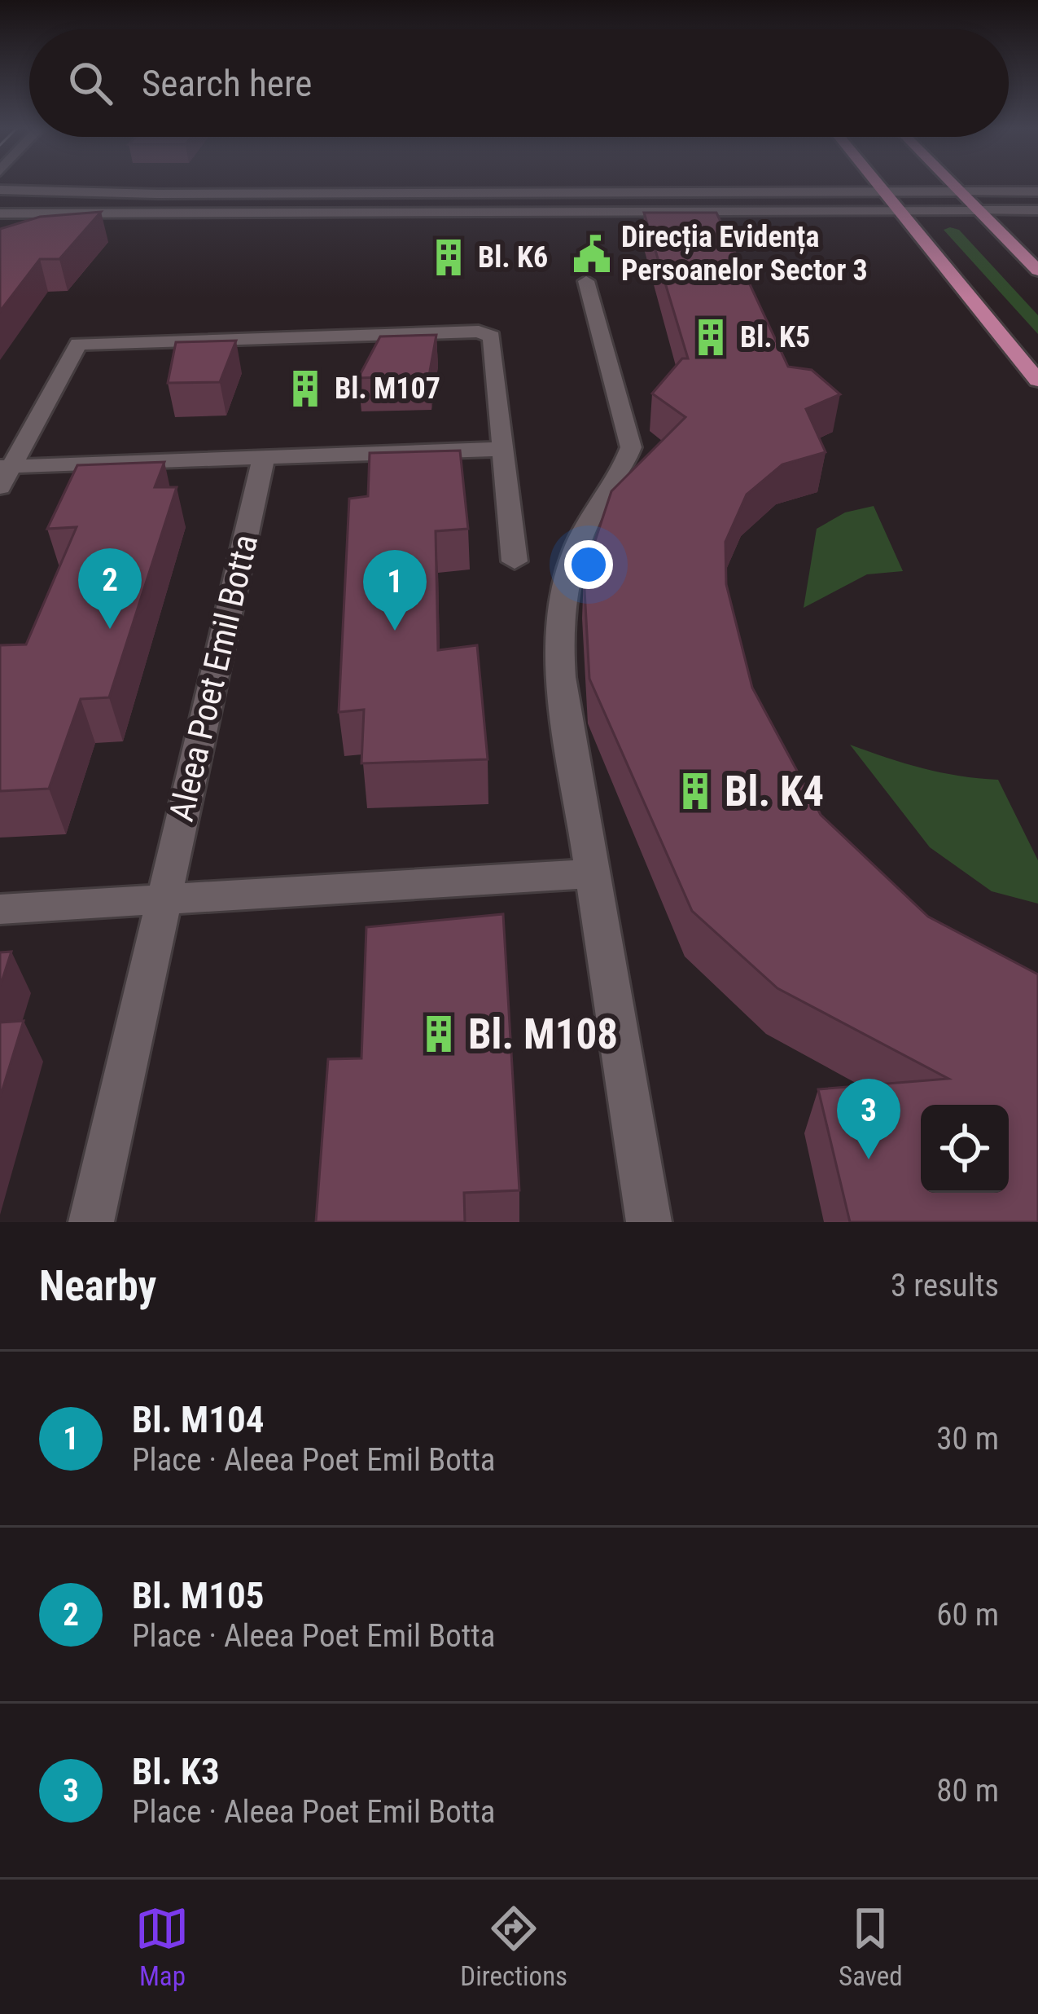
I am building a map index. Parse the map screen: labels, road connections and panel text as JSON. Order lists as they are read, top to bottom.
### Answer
{
  "streets": {
    "street": ["Aleea Poet Emil Botta"]
  },
  "places": {
    "public building": ["Direcția Evidența Persoanelor Sector 3"],
    "building": [
      "Bl. K6",
      "Bl. K5",
      "Bl. M107",
      "Bl. K4",
      "Bl. M108"
    ]
  },
  "page": {
    "search": "Search here",
    "pins": ["2", "1", "3"],
    "heading": ["Nearby", "3 results"],
    "list": [
      {
        "mark": "1",
        "name": "Bl. M104",
        "note": "Place · Aleea Poet Emil Botta",
        "value": "30 m"
      },
      {
        "mark": "2",
        "name": "Bl. M105",
        "note": "Place · Aleea Poet Emil Botta",
        "value": "60 m"
      },
      {
        "mark": "3",
        "name": "Bl. K3",
        "note": "Place · Aleea Poet Emil Botta",
        "value": "80 m"
      }
    ],
    "nav": ["Map", "Directions", "Saved"]
  }
}
